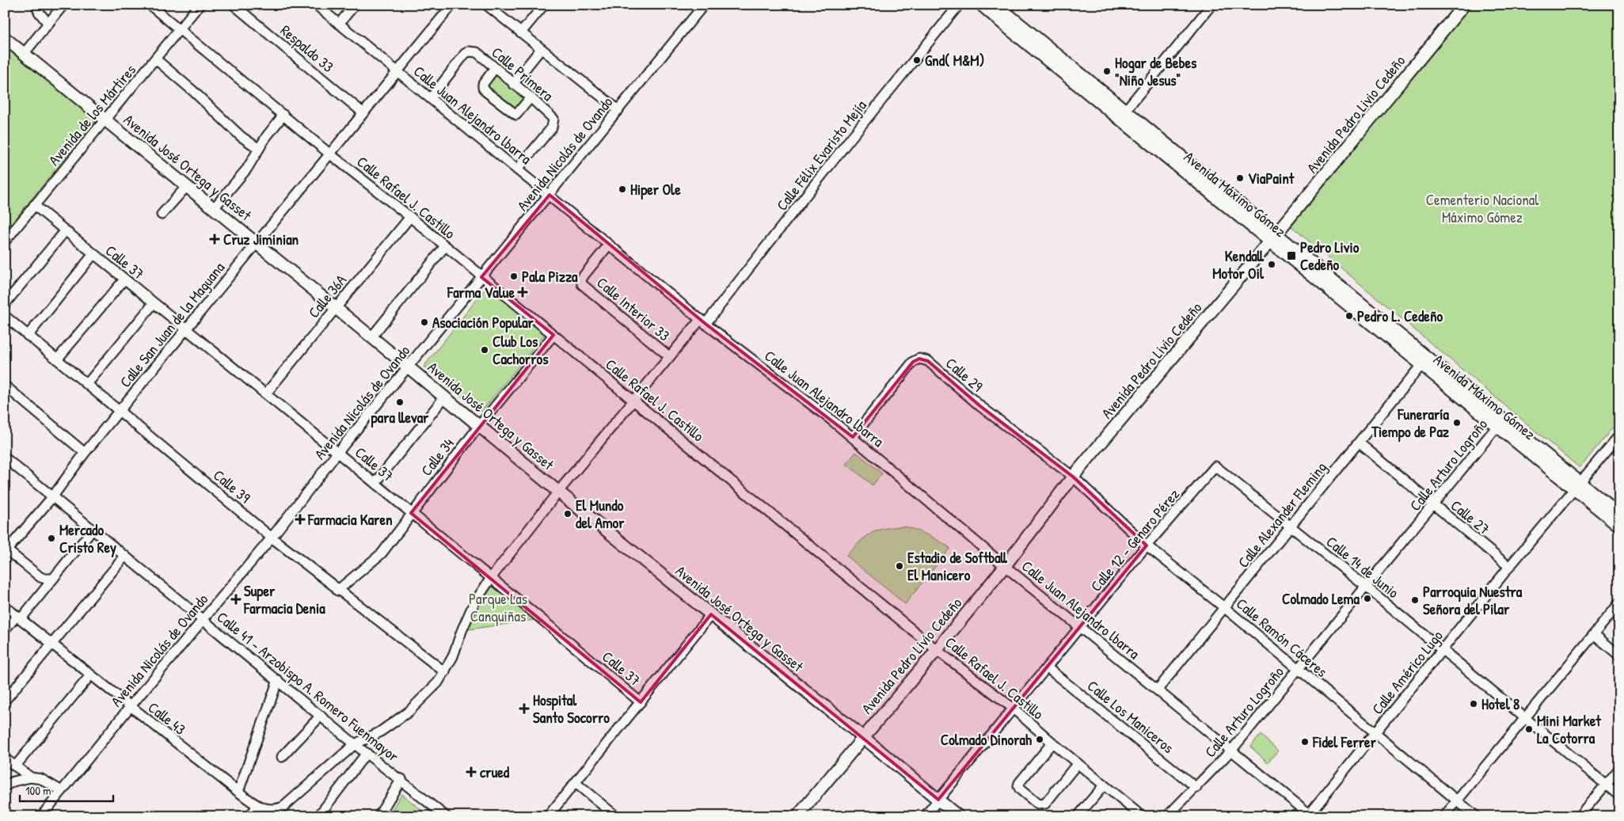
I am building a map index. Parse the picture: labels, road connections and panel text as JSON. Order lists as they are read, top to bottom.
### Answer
{
  "streets": {
    "main road": ["Avenida Pedro Livio Cedeño", "Avenida José Ortega y Gasset", "Avenida Máximo Gómez"],
    "street": [
      "Respaldo 33",
      "Calle Primera",
      "Avenida de los Mártires",
      "Calle Juan Alejandro lbarra",
      "Avenida Nicolás de Ovando",
      "Calle Félix Evaristo Mejía",
      "Calle Rafael J. Castillo",
      "Calle 37",
      "Calle 36A",
      "Calle Interior 33",
      "Calle San Juan de la Maguana",
      "Calle 29",
      "Calle 34",
      "Calle Arturo Logroño",
      "Calle 39",
      "Calle Alexander Fleming",
      "Calle 27",
      "Calle 12 - Genaro Pérez",
      "Calle 14 de Junio",
      "Calle Ramón Cáceres",
      "Calle Américo Lugo",
      "Calle 41 - Arzobispo A. Romero Fuenmayor",
      "Calle Los Maniceros",
      "Calle 43"
    ]
  },
  "crossings": [
    ["Respaldo 33", "Calle San Juan de la Maguana"],
    ["Calle Primera", "Calle Juan Alejandro lbarra"],
    ["Avenida Pedro Livio Cedeño", "Calle Juan Alejandro lbarra"],
    ["Avenida Pedro Livio Cedeño", "Avenida José Ortega y Gasset"],
    ["Avenida Pedro Livio Cedeño", "Avenida Máximo Gómez"],
    ["Avenida Pedro Livio Cedeño", "Calle Rafael J. Castillo"],
    ["Avenida Pedro Livio Cedeño", "Calle 29"],
    ["Avenida Pedro Livio Cedeño", "Calle Ramón Cáceres"],
    ["Avenida de los Mártires", "Avenida José Ortega y Gasset"],
    ["Avenida de los Mártires", "Calle Rafael J. Castillo"],
    ["Avenida de los Mártires", "Calle 37"],
    ["Calle Juan Alejandro lbarra", "Avenida Nicolás de Ovando"],
    ["Calle Juan Alejandro lbarra", "Calle Félix Evaristo Mejía"],
    ["Calle Juan Alejandro lbarra", "Calle Interior 33"],
    ["Calle Juan Alejandro lbarra", "Calle San Juan de la Maguana"],
    ["Calle Juan Alejandro lbarra", "Calle 29"],
    ["Calle Juan Alejandro lbarra", "Calle Arturo Logroño"],
    ["Calle Juan Alejandro lbarra", "Calle Alexander Fleming"],
    ["Calle Juan Alejandro lbarra", "Calle 12 - Genaro Pérez"],
    ["Calle Juan Alejandro lbarra", "Calle Américo Lugo"],
    ["Avenida Nicolás de Ovando", "Avenida José Ortega y Gasset"],
    ["Avenida Nicolás de Ovando", "Calle Rafael J. Castillo"],
    ["Avenida Nicolás de Ovando", "Calle 37"],
    ["Avenida Nicolás de Ovando", "Calle 39"],
    ["Avenida Nicolás de Ovando", "Calle 41 - Arzobispo A. Romero Fuenmayor"],
    ["Avenida Nicolás de Ovando", "Calle 43"],
    ["Calle Félix Evaristo Mejía", "Avenida José Ortega y Gasset"],
    ["Calle Félix Evaristo Mejía", "Calle Rafael J. Castillo"],
    ["Calle Félix Evaristo Mejía", "Calle 37"],
    ["Calle Félix Evaristo Mejía", "Calle Interior 33"],
    ["Calle Félix Evaristo Mejía", "Calle 39"],
    ["Calle Félix Evaristo Mejía", "Calle 41 - Arzobispo A. Romero Fuenmayor"],
    ["Calle Félix Evaristo Mejía", "Calle 43"],
    ["Avenida José Ortega y Gasset", "Calle 36A"],
    ["Avenida José Ortega y Gasset", "Calle San Juan de la Maguana"],
    ["Avenida José Ortega y Gasset", "Calle 34"],
    ["Avenida José Ortega y Gasset", "Calle 12 - Genaro Pérez"],
    ["Avenida Máximo Gómez", "Calle Arturo Logroño"],
    ["Avenida Máximo Gómez", "Calle Alexander Fleming"],
    ["Avenida Máximo Gómez", "Calle Américo Lugo"],
    ["Calle Rafael J. Castillo", "Calle 36A"],
    ["Calle Rafael J. Castillo", "Calle San Juan de la Maguana"],
    ["Calle Rafael J. Castillo", "Calle 34"],
    ["Calle Rafael J. Castillo", "Calle 12 - Genaro Pérez"],
    ["Calle 37", "Calle 36A"],
    ["Calle 37", "Calle San Juan de la Maguana"],
    ["Calle 37", "Calle 34"],
    ["Calle San Juan de la Maguana", "Calle 39"],
    ["Calle San Juan de la Maguana", "Calle 41 - Arzobispo A. Romero Fuenmayor"],
    ["Calle 29", "Calle Ramón Cáceres"],
    ["Calle 34", "Calle 39"],
    ["Calle Arturo Logroño", "Calle 27"],
    ["Calle Arturo Logroño", "Calle 14 de Junio"],
    ["Calle Arturo Logroño", "Calle Ramón Cáceres"],
    ["Calle Arturo Logroño", "Calle Los Maniceros"],
    ["Calle Alexander Fleming", "Calle 27"],
    ["Calle Alexander Fleming", "Calle 14 de Junio"],
    ["Calle Alexander Fleming", "Calle Ramón Cáceres"],
    ["Calle 27", "Calle Américo Lugo"],
    ["Calle 12 - Genaro Pérez", "Calle 14 de Junio"],
    ["Calle 12 - Genaro Pérez", "Calle Ramón Cáceres"],
    ["Calle 12 - Genaro Pérez", "Calle Los Maniceros"],
    ["Calle 14 de Junio", "Calle Américo Lugo"],
    ["Calle Ramón Cáceres", "Calle Américo Lugo"]
  ],
  "parks": ["Cementerio Nacional Máximo Gómez", "Parque Las Canquiñas"],
  "places": {
    "other": [
      "Gnd( M&M)",
      "Hogar de Bebes \"Niño Jesus\"",
      "ViaPaint",
      "Hiper Ole",
      "Kendall Motor Oil",
      "Pala Pizza",
      "Pedro L. Cedeño",
      "Asociación Popular",
      "Club Los Cachorros",
      "para llevar",
      "Funeraría Tiempo de Paz",
      "El Mundo del Amor",
      "Mercado Cristo Rey",
      "Estadio de Softball El Manicero",
      "Colmado Lema",
      "Parroquia Nuestra Señora del Pilar",
      "Hotel 8",
      "Mini Market La Cotorra",
      "Colmado Dinorah",
      "Fidel Ferrer"
    ],
    "health": [
      "Cruz Jiminian",
      "Farma Value",
      "Farmacia Karen",
      "Super Farmacia Denia",
      "Hospital Santo Socorro",
      "crued"
    ],
    "transit": ["Pedro Livio Cedeño"]
  },
  "scale_bar": "100 m"
}
